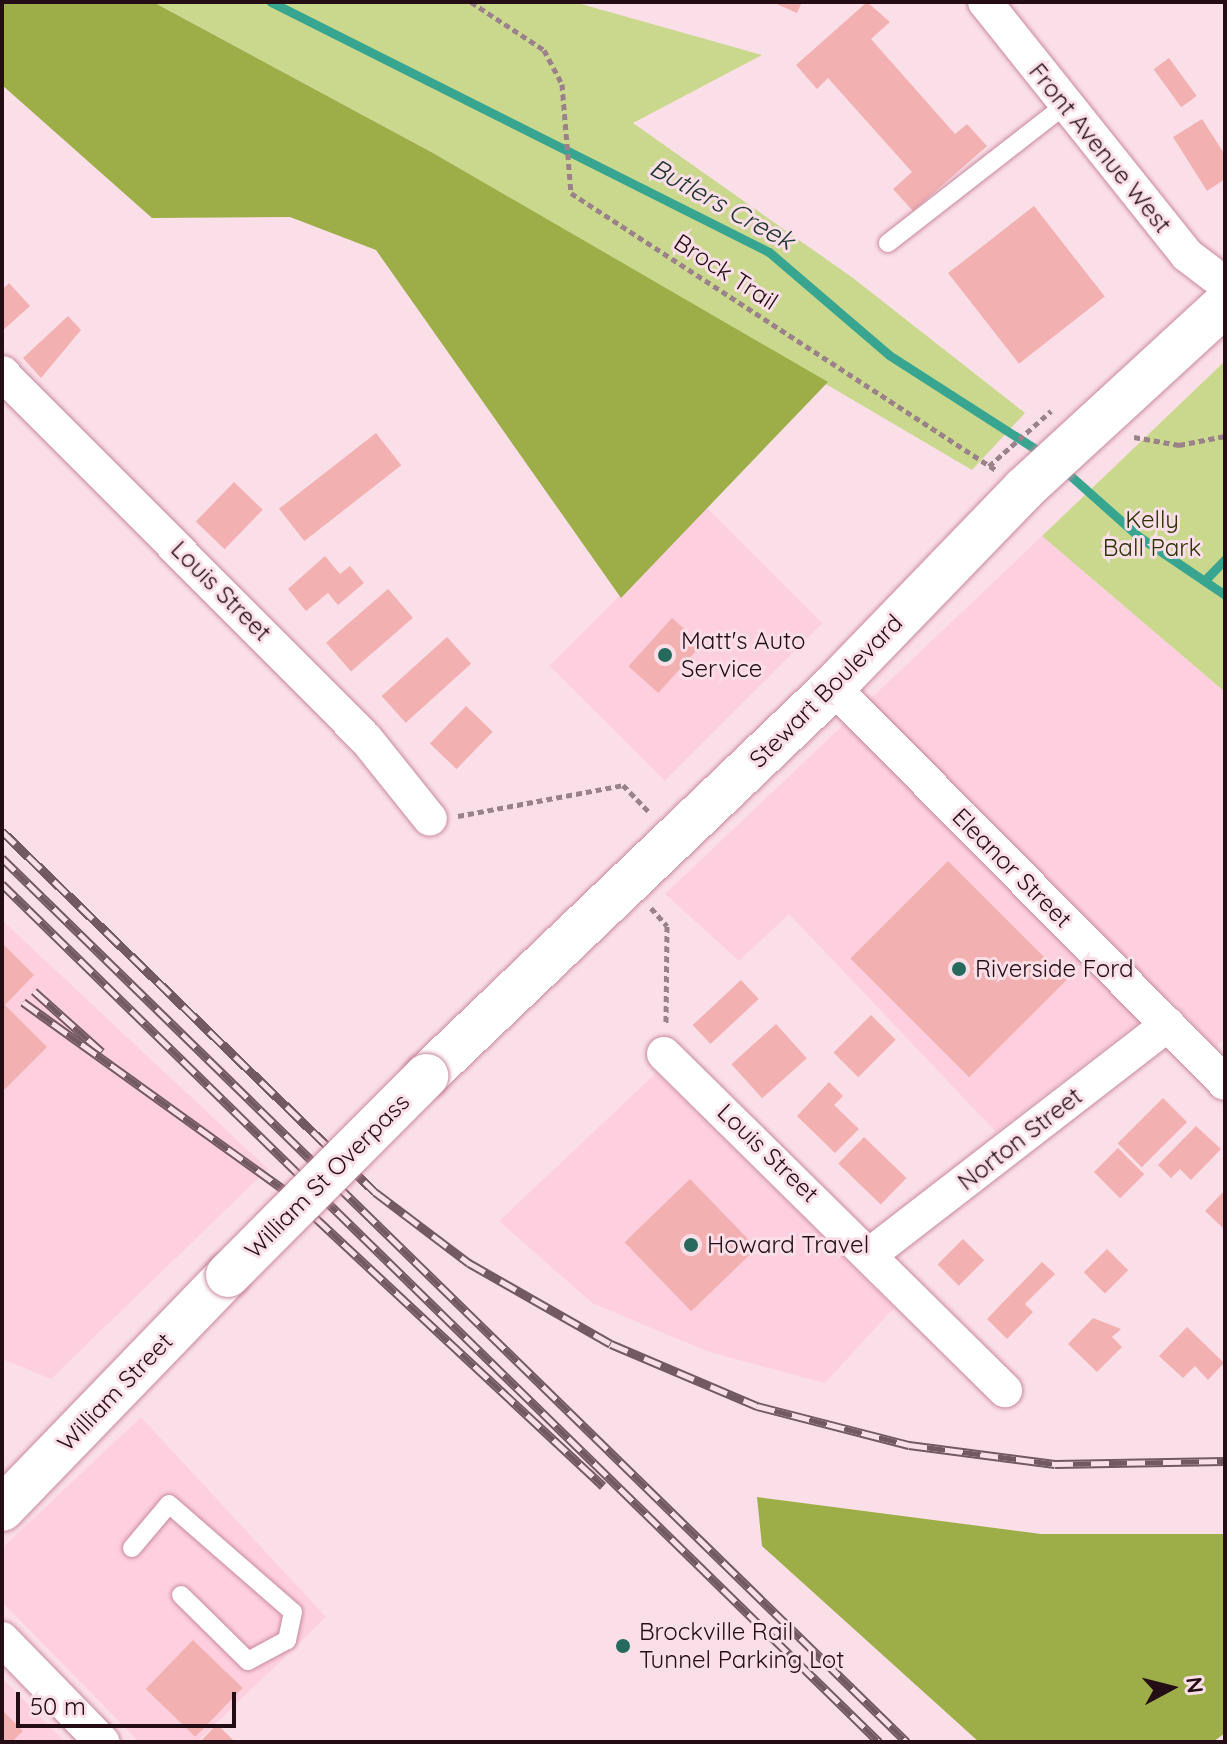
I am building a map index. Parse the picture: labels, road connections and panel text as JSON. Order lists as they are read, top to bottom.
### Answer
{
  "streets": {
    "main road": ["Stewart Boulevard", "William St Overpass", "William Street"],
    "street": [
      "Front Avenue West",
      "Louis Street",
      "Eleanor Street",
      "Norton Street"
    ],
    "path": ["Brock Trail"]
  },
  "crossings": [
    ["Brock Trail", "Stewart Boulevard"],
    ["Louis Street", "Norton Street"],
    ["Stewart Boulevard", "Eleanor Street"],
    ["Stewart Boulevard", "William St Overpass"],
    ["Eleanor Street", "Norton Street"],
    ["William St Overpass", "William Street"]
  ],
  "water": ["Butlers Creek"],
  "parks": ["Kelly Ball Park"],
  "places": [
    "Matt's Auto Service",
    "Riverside Ford",
    "Howard Travel",
    "Brockville Rail Tunnel Parking Lot"
  ],
  "scale_bar": "50 m",
  "north": "right"
}
